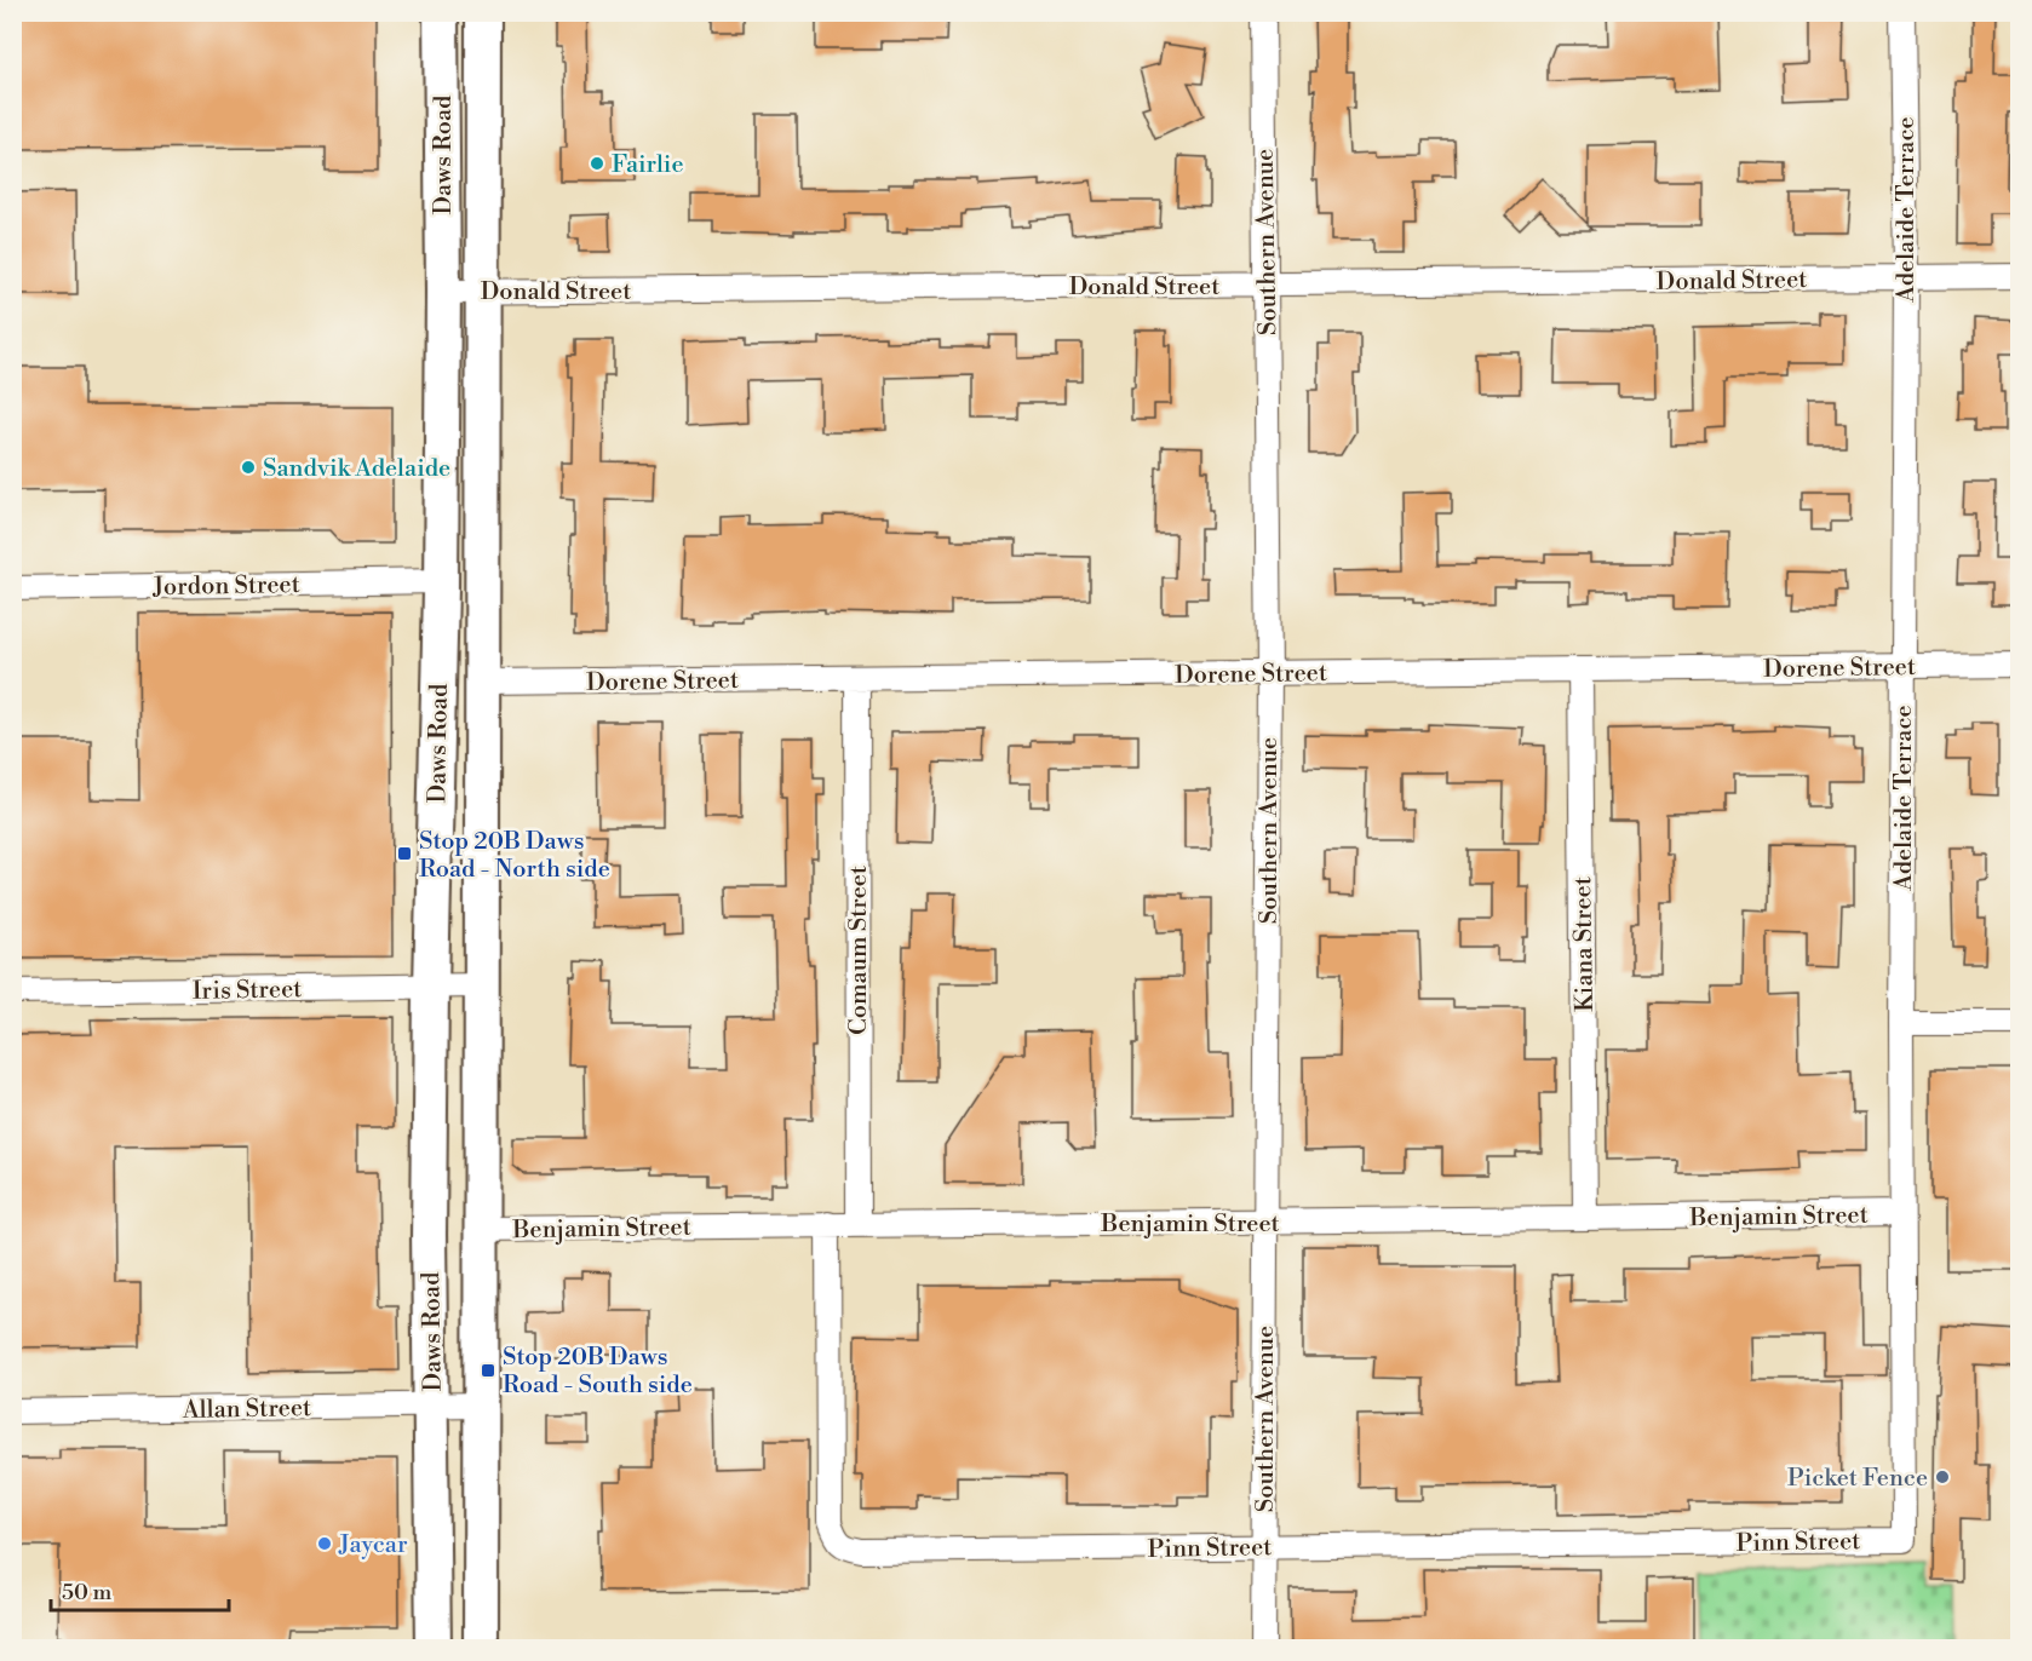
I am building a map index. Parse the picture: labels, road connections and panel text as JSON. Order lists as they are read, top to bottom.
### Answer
{
  "streets": {
    "main road": ["Daws Road"],
    "street": [
      "Adelaide Terrace",
      "Southern Avenue",
      "Donald Street",
      "Jordon Street",
      "Dorene Street",
      "Kiana Street",
      "Comaum Street",
      "Iris Street",
      "Benjamin Street",
      "Allan Street",
      "Pinn Street"
    ]
  },
  "crossings": [
    ["Daws Road", "Donald Street"],
    ["Daws Road", "Jordon Street"],
    ["Daws Road", "Dorene Street"],
    ["Daws Road", "Iris Street"],
    ["Daws Road", "Benjamin Street"],
    ["Daws Road", "Allan Street"],
    ["Adelaide Terrace", "Donald Street"],
    ["Adelaide Terrace", "Dorene Street"],
    ["Adelaide Terrace", "Benjamin Street"],
    ["Adelaide Terrace", "Pinn Street"],
    ["Southern Avenue", "Donald Street"],
    ["Southern Avenue", "Dorene Street"],
    ["Southern Avenue", "Benjamin Street"],
    ["Southern Avenue", "Pinn Street"],
    ["Dorene Street", "Kiana Street"],
    ["Dorene Street", "Comaum Street"],
    ["Kiana Street", "Benjamin Street"],
    ["Comaum Street", "Benjamin Street"],
    ["Benjamin Street", "Pinn Street"]
  ],
  "places": {
    "other": [
      "Fairlie",
      "Sandvik Adelaide",
      "Picket Fence",
      "Jaycar"
    ],
    "transit": ["Stop 20B Daws Road - North side", "Stop 20B Daws Road - South side"]
  },
  "scale_bar": "50 m"
}
